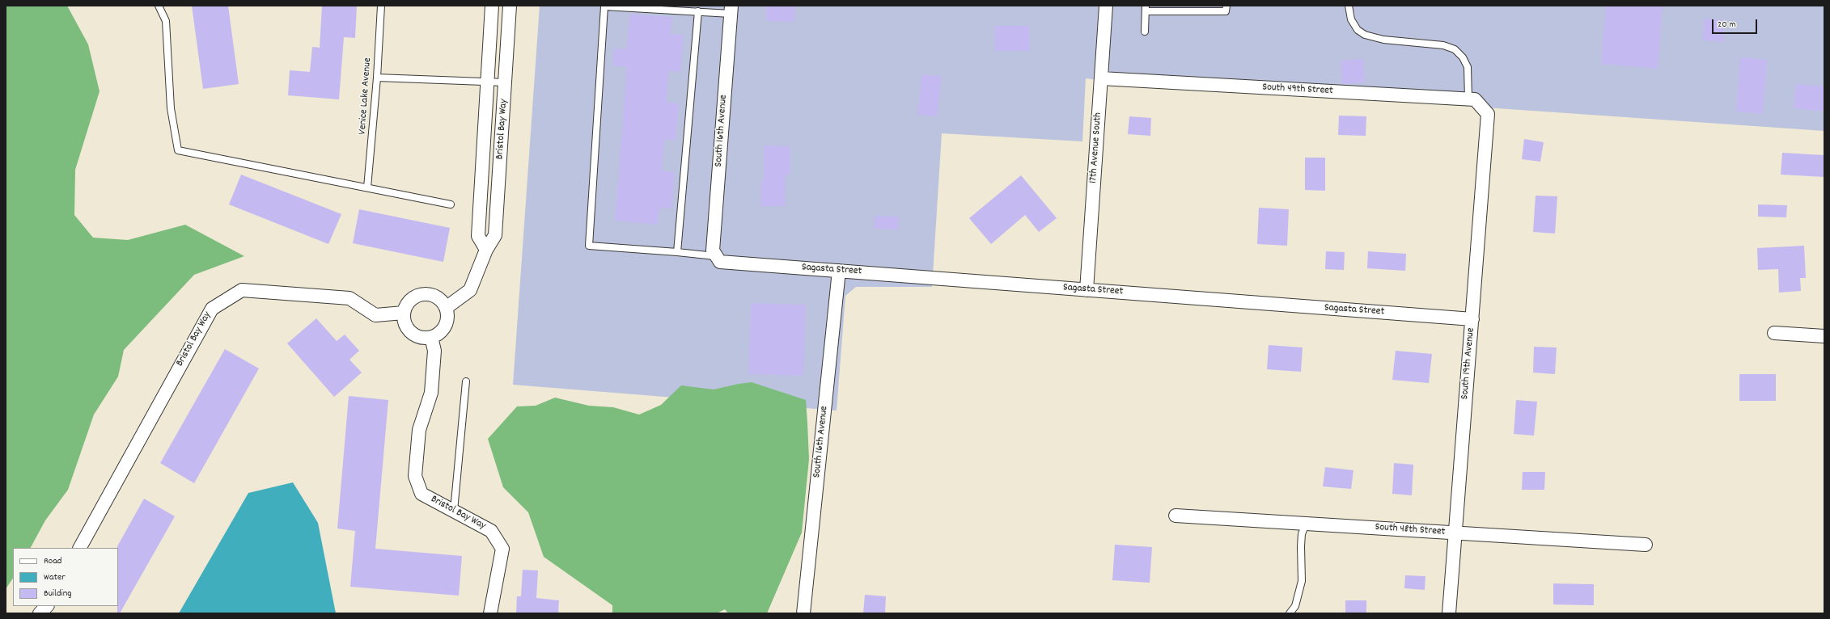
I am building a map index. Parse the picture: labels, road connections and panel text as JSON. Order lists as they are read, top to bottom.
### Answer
{
  "streets": {
    "street": [
      "South 49th Street",
      "Bristol Bay Way",
      "South 16th Avenue",
      "17th Avenue South",
      "Sagasta Street",
      "South 19th Avenue",
      "South 48th Street"
    ],
    "lane": ["Venice Lake Avenue"]
  },
  "crossings": [
    ["South 49th Street", "17th Avenue South"],
    ["South 49th Street", "South 19th Avenue"],
    ["South 16th Avenue", "Sagasta Street"],
    ["17th Avenue South", "Sagasta Street"],
    ["Sagasta Street", "South 19th Avenue"],
    ["South 19th Avenue", "South 48th Street"]
  ],
  "legend": ["Road", "Water", "Building"],
  "scale_bar": "20 m"
}
